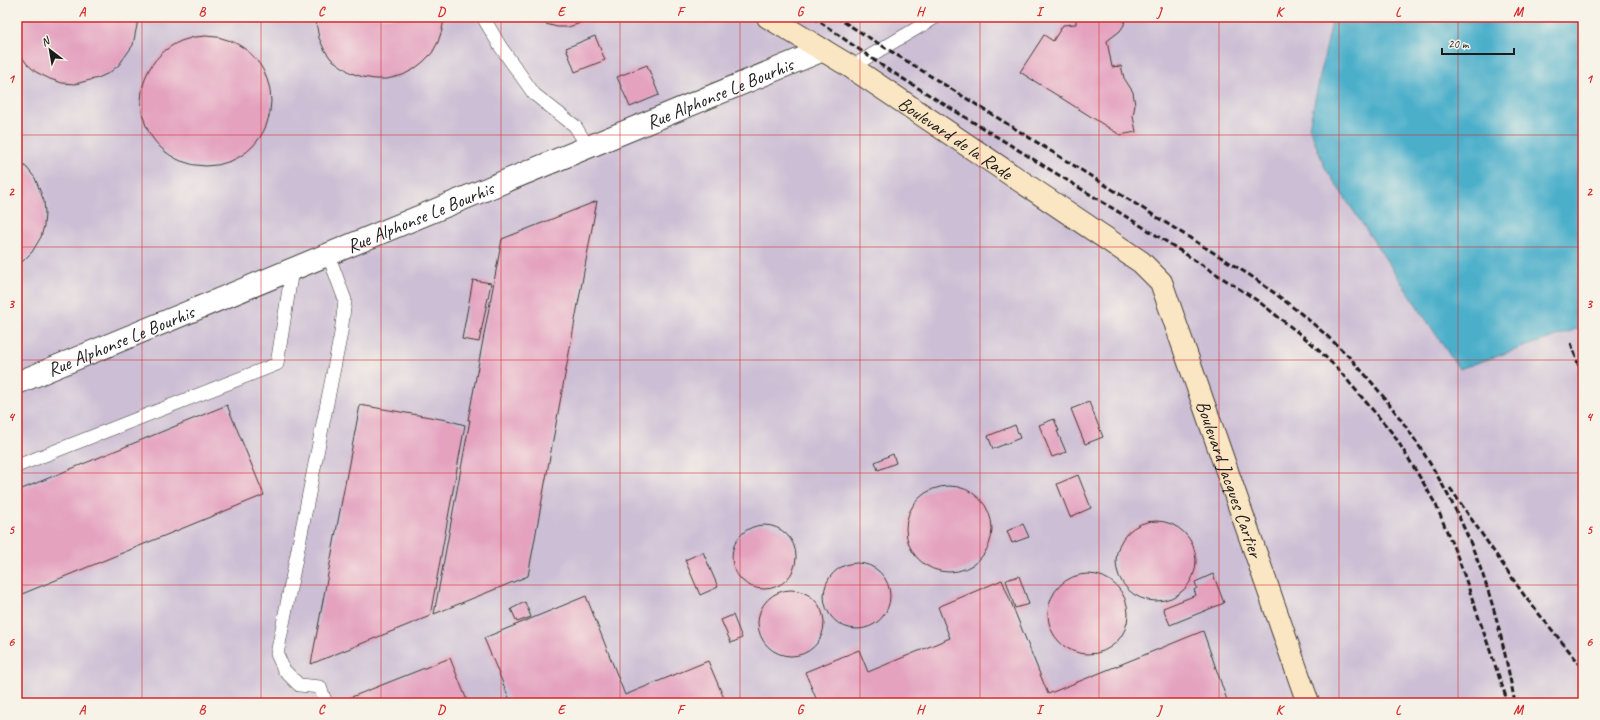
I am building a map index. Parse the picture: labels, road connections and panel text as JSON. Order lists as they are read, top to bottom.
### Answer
{
  "streets": {
    "street": ["Rue Alphonse Le Bourhis", "Boulevard de la Rade", "Boulevard Jacques Cartier"]
  },
  "crossings": [
    ["Rue Alphonse Le Bourhis", "Boulevard de la Rade"],
    ["Boulevard de la Rade", "Boulevard Jacques Cartier"]
  ],
  "scale_bar": "20 m",
  "north": "top left",
  "grid": {
    "columns": [
      "A",
      "B",
      "C",
      "D",
      "E",
      "F",
      "G",
      "H",
      "I",
      "J",
      "K",
      "L",
      "M"
    ],
    "rows": [
      "1",
      "2",
      "3",
      "4",
      "5",
      "6"
    ]
  }
}
